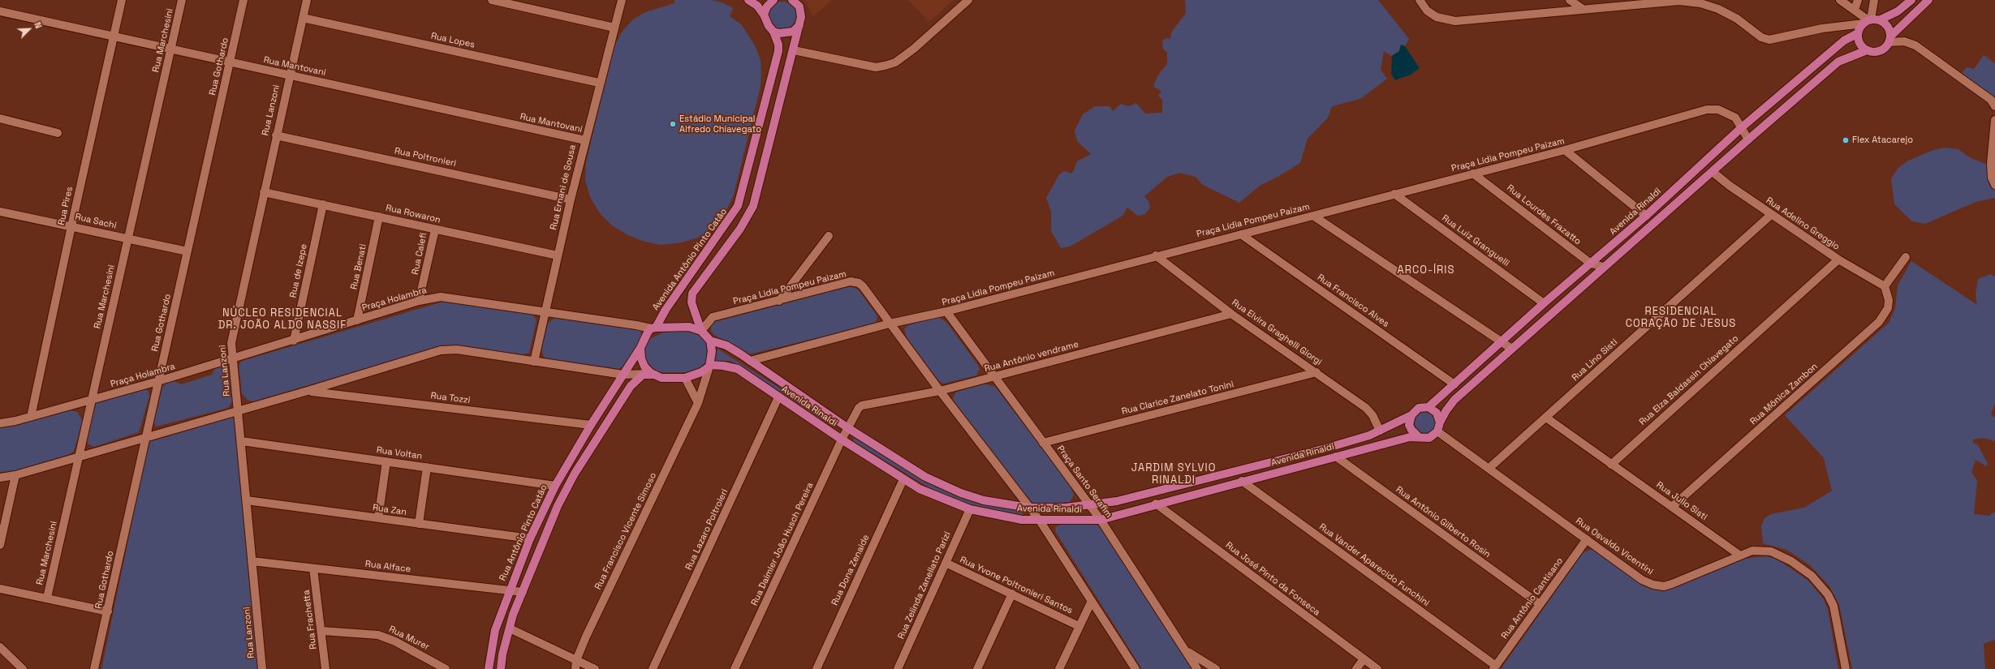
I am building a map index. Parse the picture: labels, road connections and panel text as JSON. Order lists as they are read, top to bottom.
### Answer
{
  "streets": {
    "main road": ["Avenida Rinaldi", "Avenida Antônio Pinto Catão", "Rua Antônio Pinto Catão"],
    "street": [
      "Rua Marchesini",
      "Rua Lopes",
      "Rua Gothardo",
      "Rua Mantovani",
      "Rua Lanzoni",
      "Praça Lídia Pompeu Paizam",
      "Rua Poltronieri",
      "Rua Ernani de Sousa",
      "Rua Pires",
      "Rua Rowaron",
      "Rua Lourdes Frazatto",
      "Rua Sachi",
      "Rua Adelino Greggio",
      "Rua Luiz Granguelli",
      "Rua Calefi",
      "Rua Benati",
      "Rua de Izepe",
      "Praça Lidia Pompeu Paizam",
      "Praça Holambra",
      "Rua Francisco Alves",
      "Rua Elvira Graghelli Giorgi",
      "Rua Antônio vendrame",
      "Rua Lino Sisti",
      "Rua Elza Baldassin Chiavegato",
      "Rua Mônica Zambon",
      "Rua Tozzi",
      "Rua Clarice Zanelato Tonini",
      "Rua Voltan",
      "Praça Santo Serafim",
      "Rua Julio Sisti",
      "Rua Zan",
      "Rua Antônio Gilberto Rosin",
      "Rua Lazaro Poltroieri",
      "Rua Francisco Vicente Simoso",
      "Rua Daimler João Husch Pereira",
      "Rua Osvaldo Vicentini",
      "Rua Vander Aparecido Funchini",
      "Rua Alface",
      "Rua Dona Zenaide",
      "Rua José Pinto da Fonseca",
      "Rua Zelinda Zanellato Parizi",
      "Rua Yvone Poltronieri Santos",
      "Rua Antônio Cantisano",
      "Rua Frachetta",
      "Rua Murer"
    ]
  },
  "crossings": [
    ["Rua Marchesini", "Rua Mantovani"],
    ["Rua Marchesini", "Rua Sachi"],
    ["Rua Marchesini", "Praça Holambra"],
    ["Rua Lopes", "Rua Lanzoni"],
    ["Rua Lopes", "Rua Ernani de Sousa"],
    ["Rua Gothardo", "Rua Mantovani"],
    ["Rua Gothardo", "Rua Sachi"],
    ["Rua Gothardo", "Praça Holambra"],
    ["Rua Mantovani", "Rua Lanzoni"],
    ["Rua Mantovani", "Rua Ernani de Sousa"],
    ["Rua Mantovani", "Rua Pires"],
    ["Rua Lanzoni", "Rua Poltronieri"],
    ["Rua Lanzoni", "Rua Rowaron"],
    ["Rua Lanzoni", "Praça Holambra"],
    ["Rua Lanzoni", "Rua Voltan"],
    ["Rua Lanzoni", "Rua Zan"],
    ["Rua Lanzoni", "Rua Alface"],
    ["Praça Lídia Pompeu Paizam", "Avenida Rinaldi"],
    ["Praça Lídia Pompeu Paizam", "Rua Lourdes Frazatto"],
    ["Praça Lídia Pompeu Paizam", "Rua Luiz Granguelli"],
    ["Praça Lídia Pompeu Paizam", "Praça Lidia Pompeu Paizam"],
    ["Praça Lídia Pompeu Paizam", "Rua Francisco Alves"],
    ["Praça Lídia Pompeu Paizam", "Rua Elvira Graghelli Giorgi"],
    ["Praça Lídia Pompeu Paizam", "Praça Santo Serafim"],
    ["Rua Poltronieri", "Rua Ernani de Sousa"],
    ["Rua Ernani de Sousa", "Rua Rowaron"],
    ["Rua Ernani de Sousa", "Praça Holambra"],
    ["Rua Pires", "Rua Sachi"],
    ["Rua Pires", "Praça Holambra"],
    ["Avenida Rinaldi", "Rua Lourdes Frazatto"],
    ["Avenida Rinaldi", "Rua Luiz Granguelli"],
    ["Avenida Rinaldi", "Avenida Antônio Pinto Catão"],
    ["Avenida Rinaldi", "Praça Lidia Pompeu Paizam"],
    ["Avenida Rinaldi", "Praça Holambra"],
    ["Avenida Rinaldi", "Rua Francisco Alves"],
    ["Avenida Rinaldi", "Rua Elvira Graghelli Giorgi"],
    ["Avenida Rinaldi", "Rua Antônio vendrame"],
    ["Avenida Rinaldi", "Praça Santo Serafim"],
    ["Avenida Rinaldi", "Rua Antônio Gilberto Rosin"],
    ["Avenida Rinaldi", "Rua Lazaro Poltroieri"],
    ["Avenida Rinaldi", "Rua Francisco Vicente Simoso"],
    ["Avenida Rinaldi", "Rua Antônio Pinto Catão"],
    ["Avenida Rinaldi", "Rua Daimler João Husch Pereira"],
    ["Avenida Rinaldi", "Rua Osvaldo Vicentini"],
    ["Avenida Rinaldi", "Rua Vander Aparecido Funchini"],
    ["Avenida Rinaldi", "Rua Dona Zenaide"],
    ["Avenida Rinaldi", "Rua José Pinto da Fonseca"],
    ["Avenida Rinaldi", "Rua Zelinda Zanellato Parizi"],
    ["Rua Rowaron", "Rua Calefi"],
    ["Rua Rowaron", "Rua Benati"],
    ["Rua Rowaron", "Rua de Izepe"],
    ["Rua Adelino Greggio", "Rua Lino Sisti"],
    ["Rua Adelino Greggio", "Rua Elza Baldassin Chiavegato"],
    ["Rua Adelino Greggio", "Rua Mônica Zambon"],
    ["Rua Calefi", "Praça Holambra"],
    ["Avenida Antônio Pinto Catão", "Praça Lidia Pompeu Paizam"],
    ["Avenida Antônio Pinto Catão", "Praça Holambra"],
    ["Avenida Antônio Pinto Catão", "Rua Francisco Vicente Simoso"],
    ["Avenida Antônio Pinto Catão", "Rua Antônio Pinto Catão"],
    ["Rua Benati", "Praça Holambra"],
    ["Rua de Izepe", "Praça Holambra"],
    ["Praça Lidia Pompeu Paizam", "Praça Holambra"],
    ["Praça Lidia Pompeu Paizam", "Rua Francisco Vicente Simoso"],
    ["Praça Lidia Pompeu Paizam", "Rua Antônio Pinto Catão"],
    ["Praça Holambra", "Rua Francisco Vicente Simoso"],
    ["Praça Holambra", "Rua Antônio Pinto Catão"],
    ["Rua Elvira Graghelli Giorgi", "Rua Antônio vendrame"],
    ["Rua Elvira Graghelli Giorgi", "Rua Clarice Zanelato Tonini"],
    ["Rua Antônio vendrame", "Praça Santo Serafim"],
    ["Rua Antônio vendrame", "Rua Daimler João Husch Pereira"],
    ["Rua Lino Sisti", "Rua Julio Sisti"],
    ["Rua Lino Sisti", "Rua Osvaldo Vicentini"],
    ["Rua Elza Baldassin Chiavegato", "Rua Julio Sisti"],
    ["Rua Mônica Zambon", "Rua Julio Sisti"],
    ["Rua Tozzi", "Rua Antônio Pinto Catão"],
    ["Rua Clarice Zanelato Tonini", "Praça Santo Serafim"],
    ["Rua Voltan", "Rua Antônio Pinto Catão"],
    ["Rua Julio Sisti", "Rua Osvaldo Vicentini"],
    ["Rua Zan", "Rua Antônio Pinto Catão"],
    ["Rua Antônio Gilberto Rosin", "Rua Antônio Cantisano"],
    ["Rua Francisco Vicente Simoso", "Rua Antônio Pinto Catão"],
    ["Rua Antônio Pinto Catão", "Rua Alface"],
    ["Rua Osvaldo Vicentini", "Rua Antônio Cantisano"],
    ["Rua Vander Aparecido Funchini", "Rua Antônio Cantisano"],
    ["Rua Alface", "Rua Frachetta"],
    ["Rua Zelinda Zanellato Parizi", "Rua Yvone Poltronieri Santos"],
    ["Rua Frachetta", "Rua Murer"]
  ],
  "districts": [
    "ARCO-ÍRIS",
    "RESIDENCIAL CORAÇÃO DE JESUS",
    "NÚCLEO RESIDENCIAL DR. JOÃO ALDO NASSIF",
    "JARDIM SYLVIO RINALDI"
  ],
  "places": ["Estádio Municipal Alfredo Chiavegato", "Flex Atacarejo"],
  "north": "top right"
}
